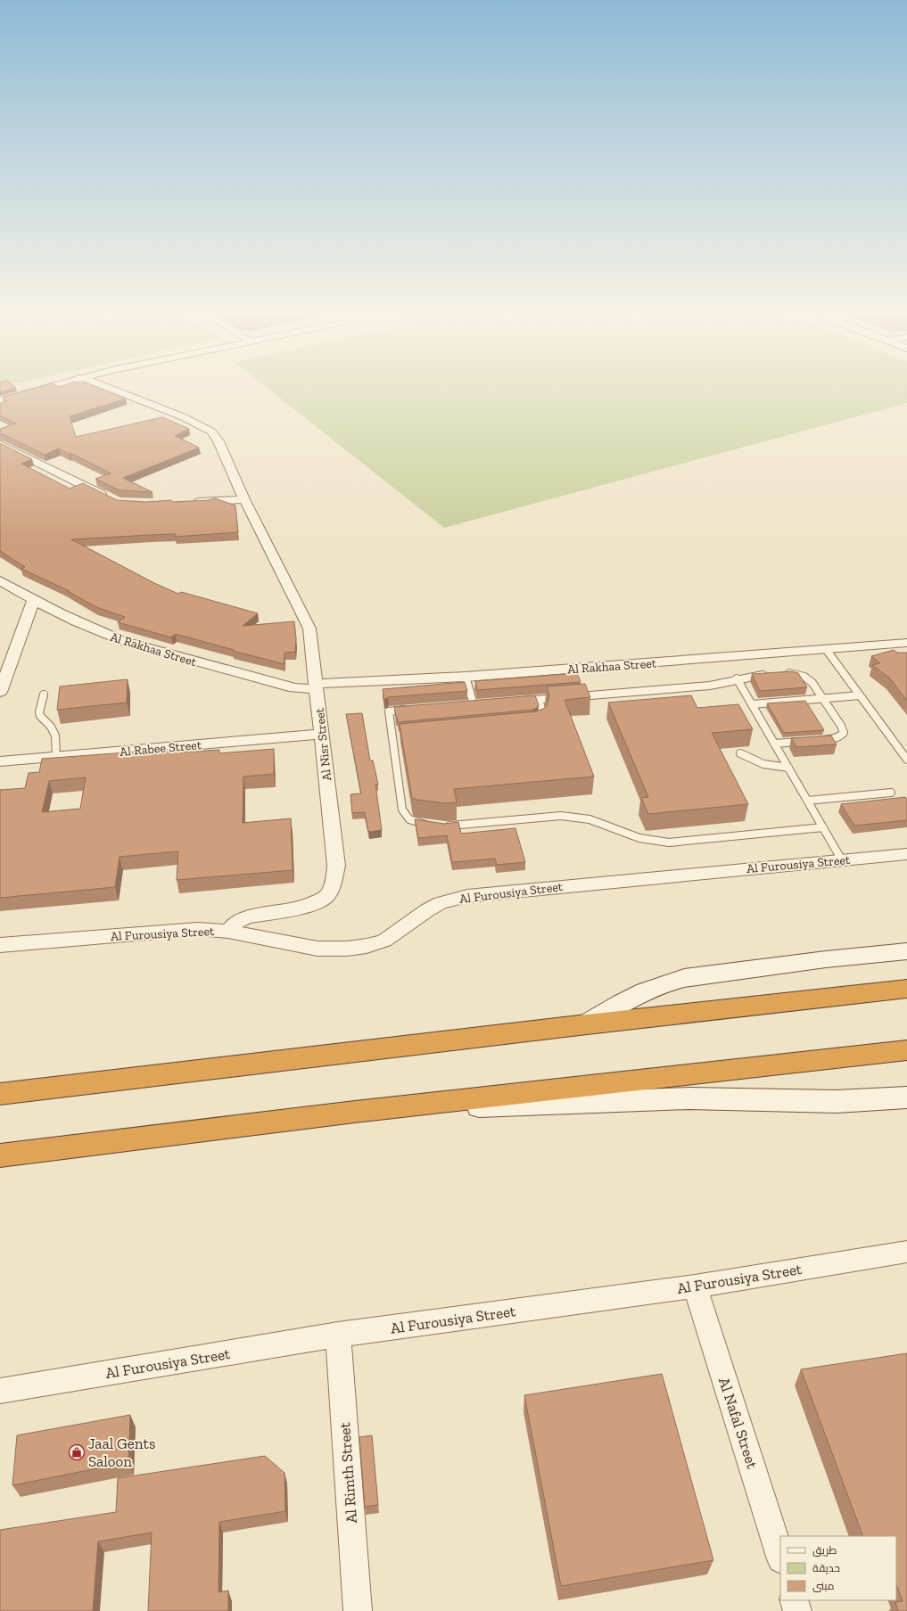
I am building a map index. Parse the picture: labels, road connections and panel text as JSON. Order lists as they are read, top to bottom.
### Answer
{
  "streets": {
    "street": [
      "Al Rakhaa Street",
      "Al Nisr Street",
      "Al Rabee Street",
      "Al Furousiya Street",
      "Al Nafal Street",
      "Al Rimth Street"
    ]
  },
  "crossings": [
    ["Al Rakhaa Street", "Al Nisr Street"],
    ["Al Nisr Street", "Al Rabee Street"],
    ["Al Nisr Street", "Al Furousiya Street"],
    ["Al Furousiya Street", "Al Nafal Street"],
    ["Al Furousiya Street", "Al Rimth Street"]
  ],
  "places": {
    "shop": ["Jaal Gents Saloon"]
  },
  "legend": ["طريق", "حديقة", "مبنى"]
}
